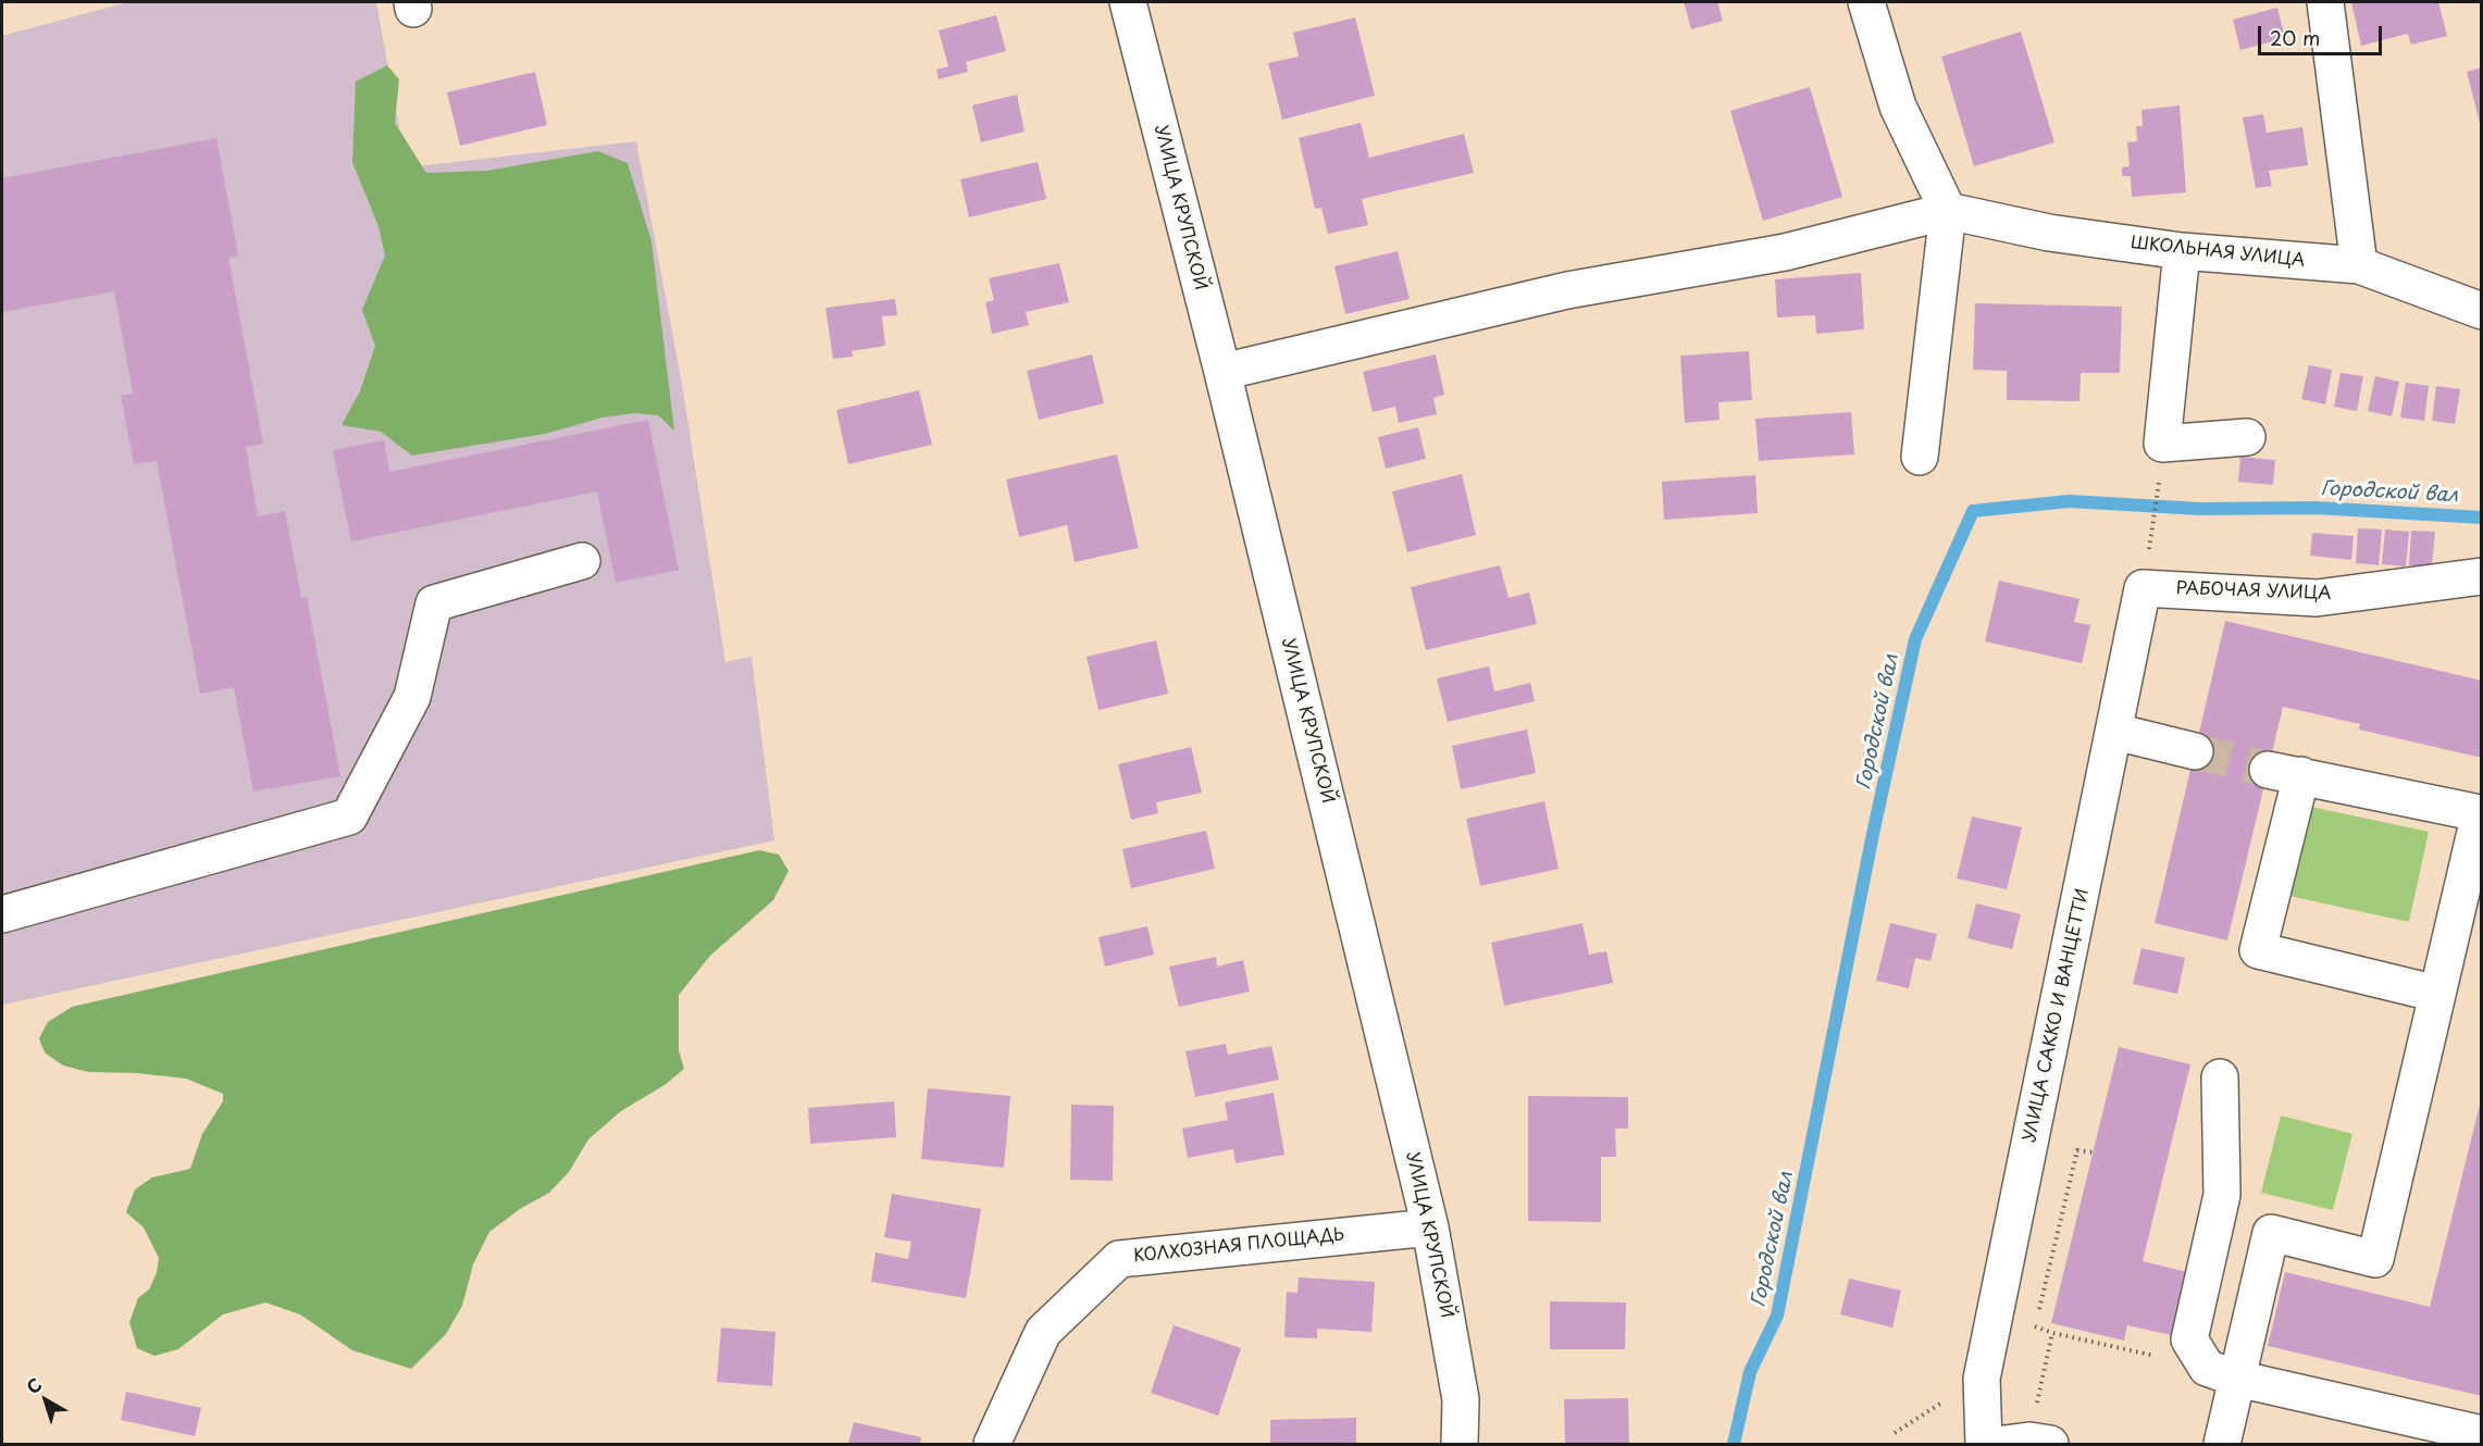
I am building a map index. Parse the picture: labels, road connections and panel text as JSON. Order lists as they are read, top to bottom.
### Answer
{
  "streets": {
    "street": [
      "УЛИЦА КРУПСКОЙ",
      "ШКОЛЬНАЯ УЛИЦА",
      "РАБОЧАЯ УЛИЦА",
      "УЛИЦА САККО И ВАНЦЕТТИ",
      "КОЛХОЗНАЯ ПЛОЩАДЬ"
    ]
  },
  "crossings": [
    ["УЛИЦА КРУПСКОЙ", "КОЛХОЗНАЯ ПЛОЩАДЬ"],
    ["РАБОЧАЯ УЛИЦА", "УЛИЦА САККО И ВАНЦЕТТИ"]
  ],
  "water": ["Городской вал"],
  "scale_bar": "20 m",
  "north": "top left"
}
